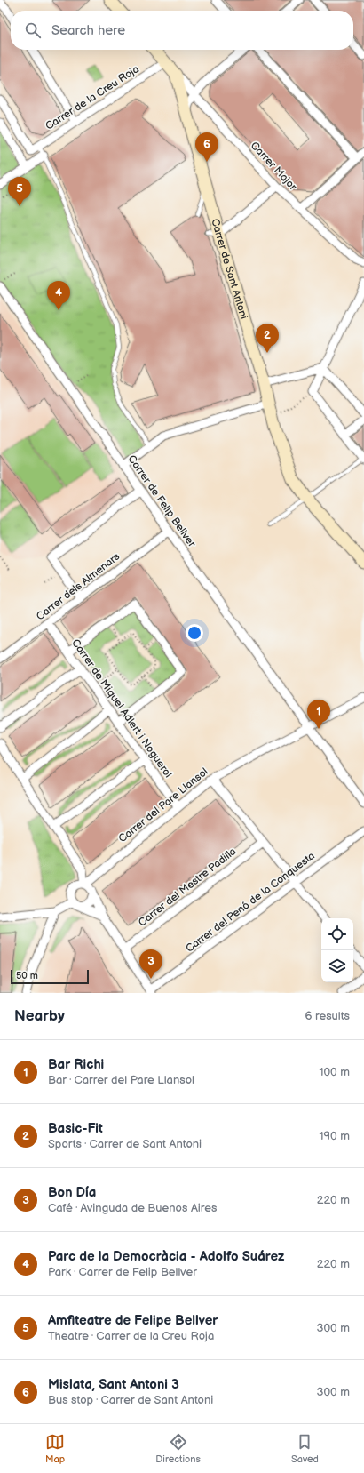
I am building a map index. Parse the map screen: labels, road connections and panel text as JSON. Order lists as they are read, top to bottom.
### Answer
{
  "streets": {
    "street": [
      "Carrer de la Creu Roja",
      "Carrer Major",
      "Carrer de Sant Antoni",
      "Carrer de Felip Bellver",
      "Carrer dels Almenars",
      "Carrer de Miquel Adlert i Noguerol",
      "Carrer del Pare Llansol",
      "Carrer del Mestre Padilla",
      "Carrer del Penó de la Conquesta"
    ]
  },
  "crossings": [
    ["Carrer Major", "Carrer de Sant Antoni"],
    ["Carrer de Felip Bellver", "Carrer dels Almenars"],
    ["Carrer de Felip Bellver", "Carrer del Pare Llansol"],
    ["Carrer dels Almenars", "Carrer de Miquel Adlert i Noguerol"],
    ["Carrer de Miquel Adlert i Noguerol", "Carrer del Pare Llansol"]
  ],
  "scale_bar": "50 m",
  "page": {
    "search": "Search here",
    "pins": [
      "6",
      "5",
      "4",
      "2",
      "1",
      "3"
    ],
    "scale": "50 m",
    "heading": ["Nearby", "6 results"],
    "list": [
      {
        "mark": "1",
        "name": "Bar Richi",
        "note": "Bar · Carrer del Pare Llansol",
        "value": "100 m"
      },
      {
        "mark": "2",
        "name": "Basic-Fit",
        "note": "Sports · Carrer de Sant Antoni",
        "value": "190 m"
      },
      {
        "mark": "3",
        "name": "Bon Día",
        "note": "Café · Avinguda de Buenos Aires",
        "value": "220 m"
      },
      {
        "mark": "4",
        "name": "Parc de la Democràcia - Adolfo Suárez",
        "note": "Park · Carrer de Felip Bellver",
        "value": "220 m"
      },
      {
        "mark": "5",
        "name": "Amfiteatre de Felipe Bellver",
        "note": "Theatre · Carrer de la Creu Roja",
        "value": "300 m"
      },
      {
        "mark": "6",
        "name": "Mislata, Sant Antoni 3",
        "note": "Bus stop · Carrer de Sant Antoni",
        "value": "300 m"
      }
    ],
    "nav": ["Map", "Directions", "Saved"]
  }
}
